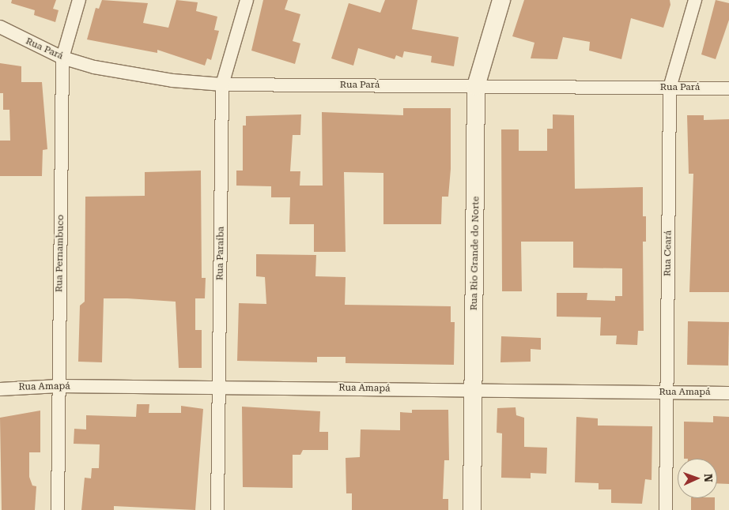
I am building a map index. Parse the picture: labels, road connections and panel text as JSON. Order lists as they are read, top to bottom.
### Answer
{
  "streets": {
    "main road": ["Rua Rio Grande do Norte"],
    "street": [
      "Rua Pará",
      "Rua Pernambuco",
      "Rua Paraíba",
      "Rua Ceará",
      "Rua Amapá"
    ]
  },
  "crossings": [
    ["Rua Pará", "Rua Pernambuco"],
    ["Rua Pará", "Rua Paraíba"],
    ["Rua Pará", "Rua Rio Grande do Norte"],
    ["Rua Pará", "Rua Ceará"],
    ["Rua Pernambuco", "Rua Amapá"],
    ["Rua Paraíba", "Rua Amapá"],
    ["Rua Rio Grande do Norte", "Rua Amapá"],
    ["Rua Ceará", "Rua Amapá"]
  ],
  "north": "right"
}
